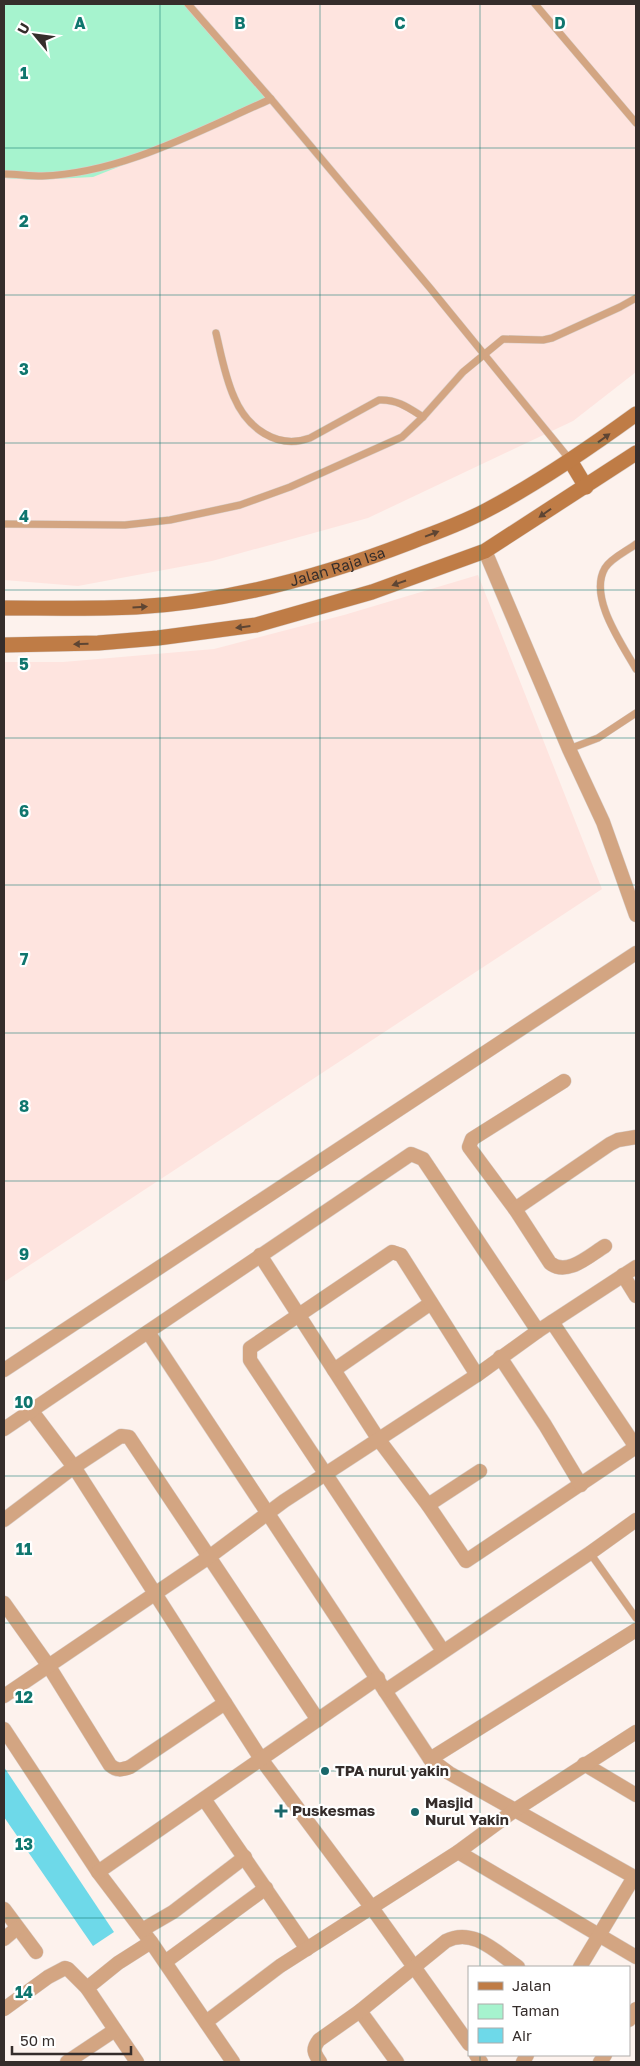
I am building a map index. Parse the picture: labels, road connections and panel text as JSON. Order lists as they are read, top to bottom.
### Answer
{
  "streets": {
    "main road": ["Jalan Raja Isa"]
  },
  "places": {
    "other": ["TPA nurul yakin", "Masjid Nurul Yakin"],
    "health": ["Puskesmas"]
  },
  "legend": ["Jalan", "Taman", "Air"],
  "scale_bar": "50 m",
  "north": "top left",
  "grid": {
    "columns": [
      "A",
      "B",
      "C",
      "D"
    ],
    "rows": [
      "1",
      "2",
      "3",
      "4",
      "5",
      "6",
      "7",
      "8",
      "9",
      "10",
      "11",
      "12",
      "13",
      "14"
    ]
  }
}
